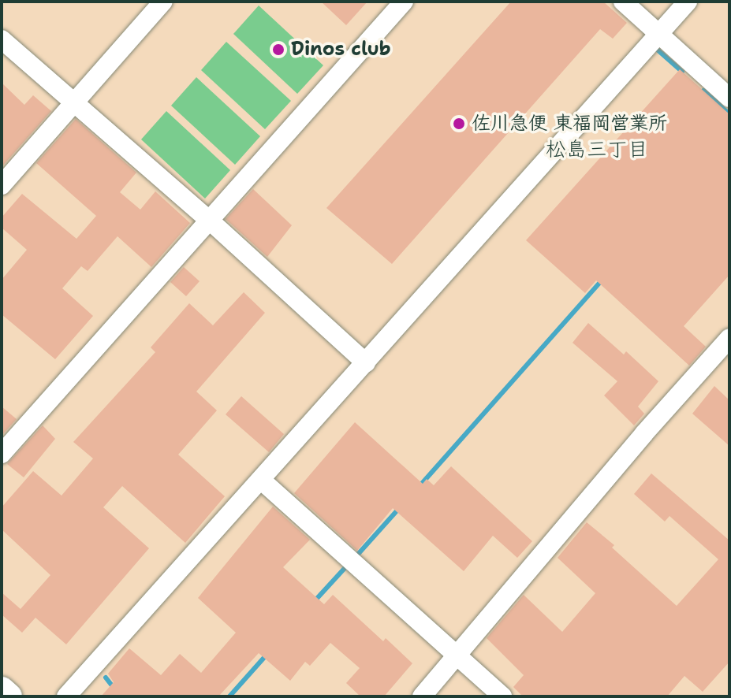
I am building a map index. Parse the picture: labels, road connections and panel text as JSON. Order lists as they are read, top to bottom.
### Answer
{
  "districts": ["松島三丁目"],
  "places": ["Dinos club", "佐川急便 東福岡営業所"]
}
